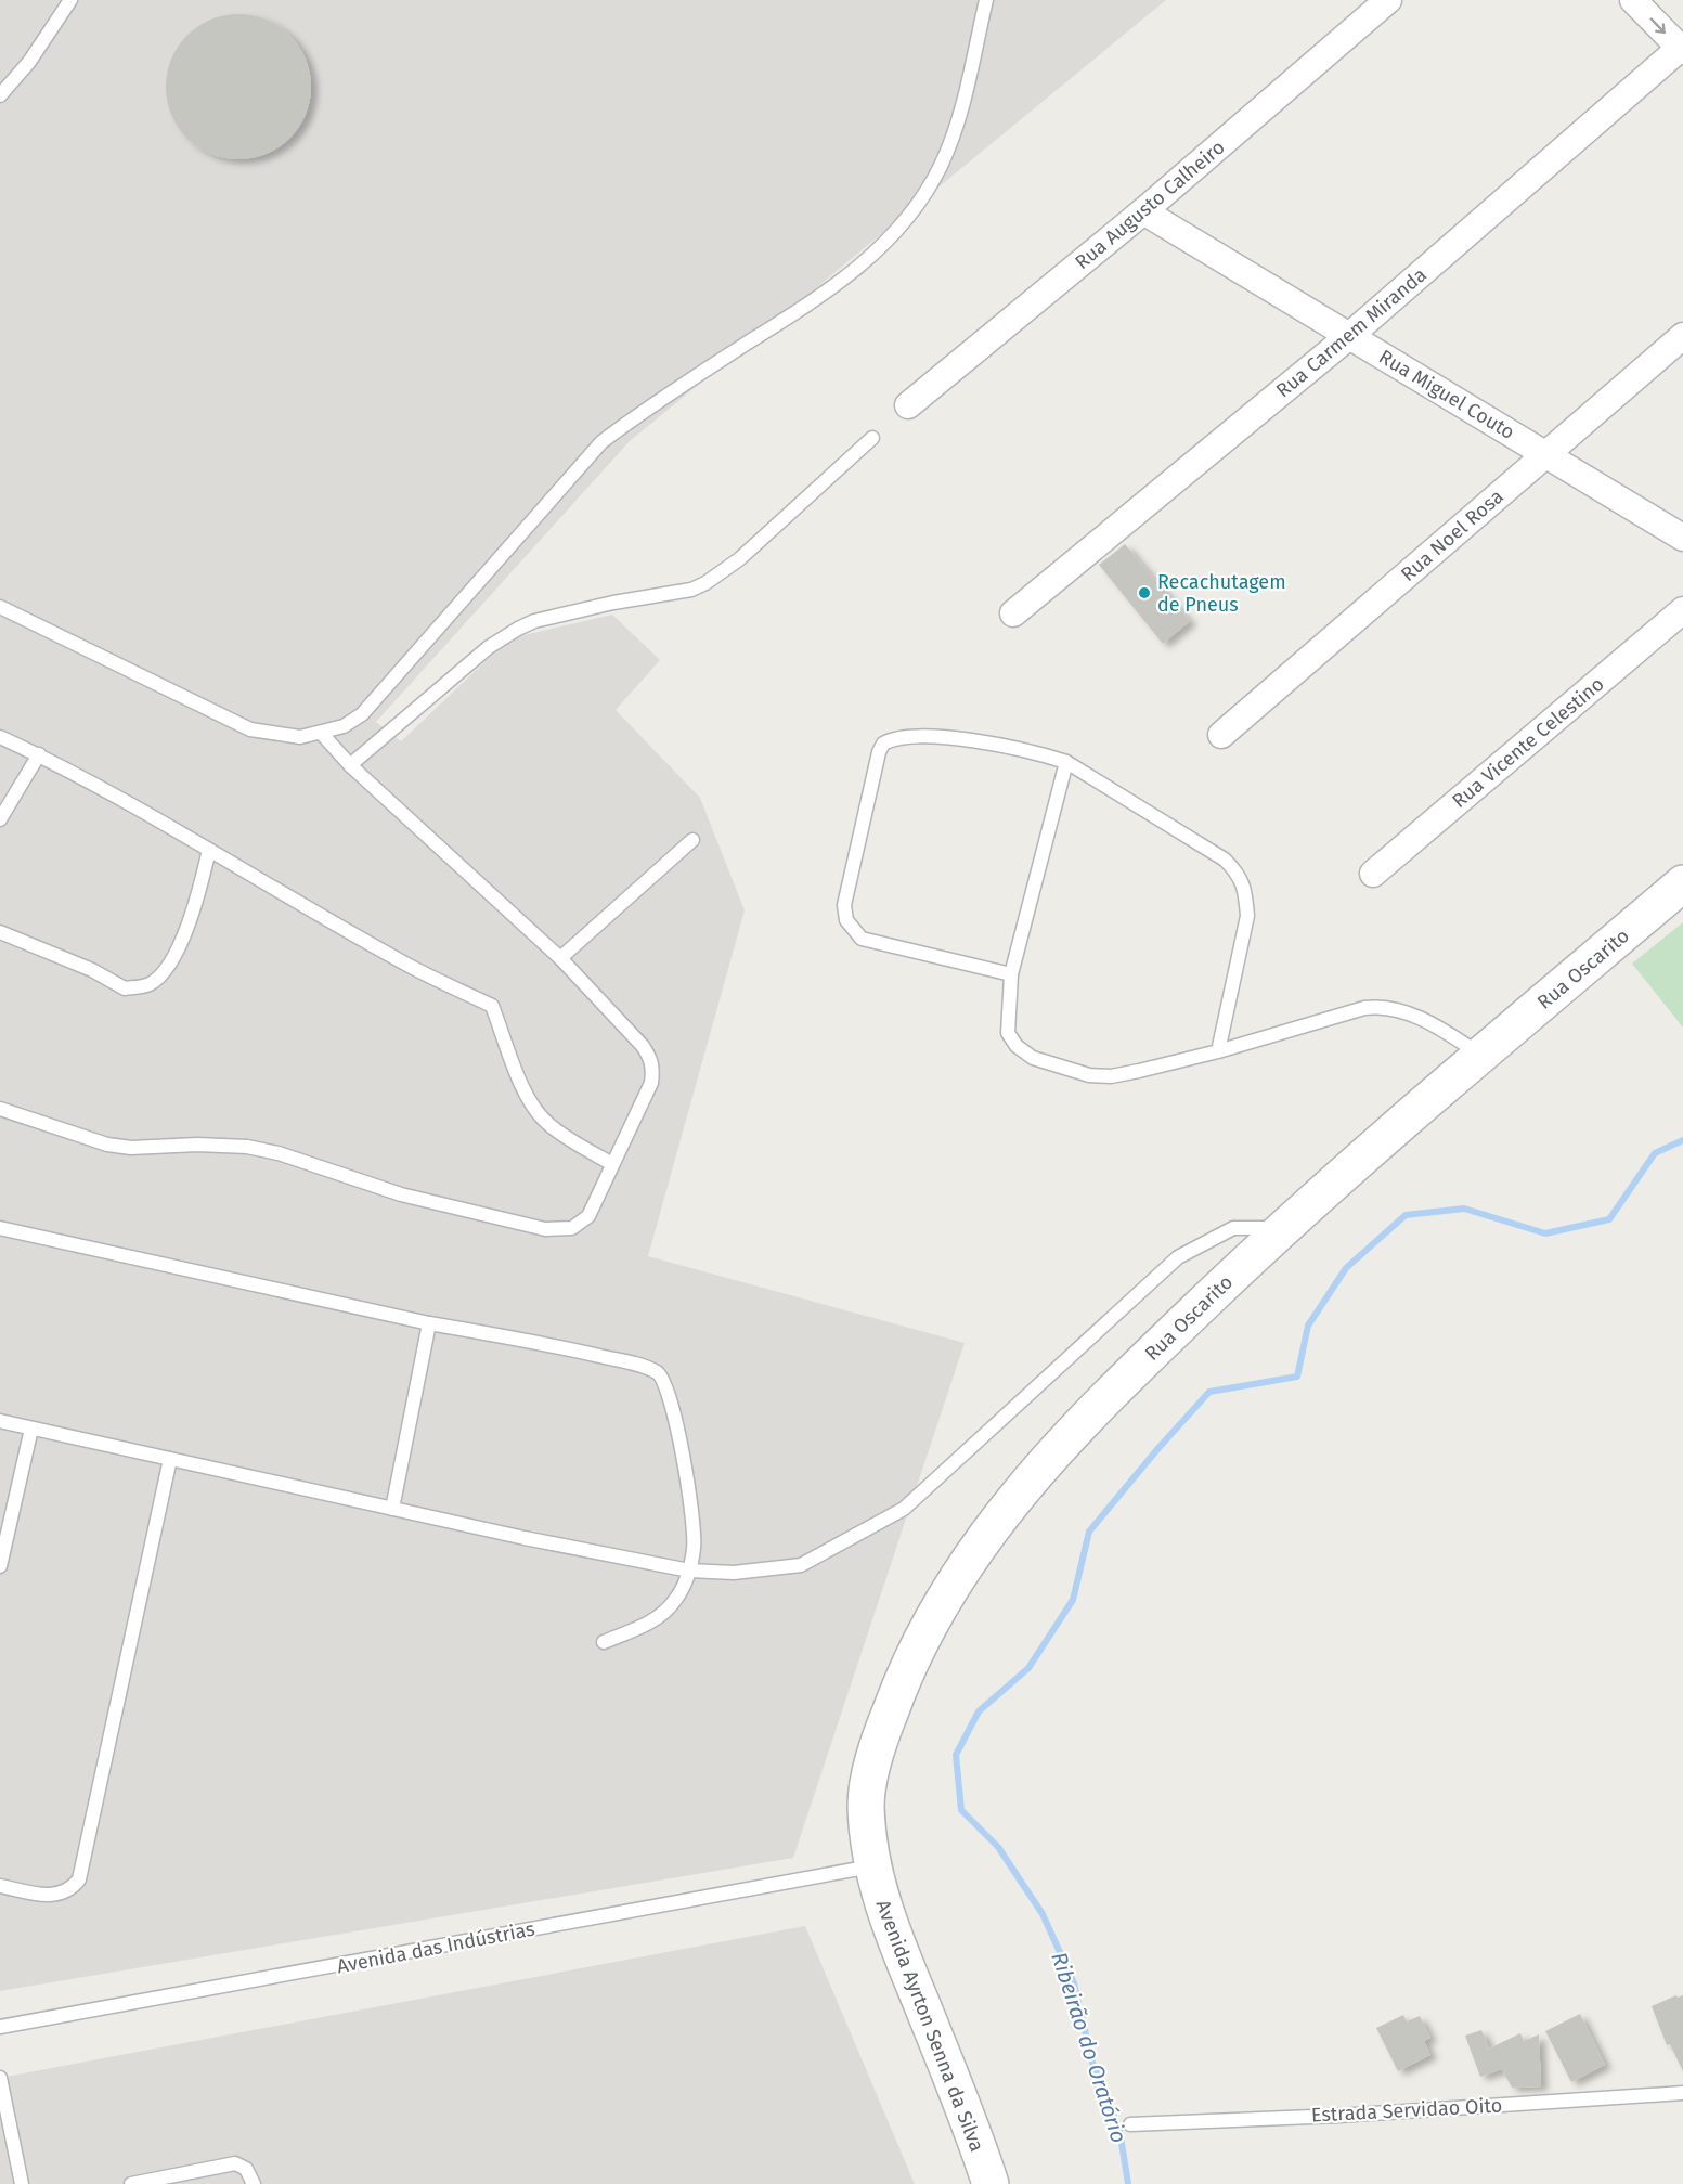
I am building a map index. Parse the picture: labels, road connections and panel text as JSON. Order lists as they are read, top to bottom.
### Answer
{
  "streets": {
    "main road": ["Rua Oscarito", "Avenida Ayrton Senna da Silva"],
    "street": [
      "Rua Augusto Calheiro",
      "Rua Carmem Miranda",
      "Rua Miguel Couto",
      "Rua Noel Rosa",
      "Rua Vicente Celestino"
    ],
    "lane": ["Avenida das Indústrias", "Estrada Servidao Oito"]
  },
  "crossings": [
    ["Rua Augusto Calheiro", "Rua Miguel Couto"],
    ["Rua Carmem Miranda", "Rua Miguel Couto"],
    ["Rua Miguel Couto", "Rua Noel Rosa"],
    ["Rua Oscarito", "Avenida das Indústrias"],
    ["Rua Oscarito", "Avenida Ayrton Senna da Silva"],
    ["Avenida das Indústrias", "Avenida Ayrton Senna da Silva"]
  ],
  "water": ["Ribeirão do Oratório"],
  "places": ["Recachutagem de Pneus"]
}
